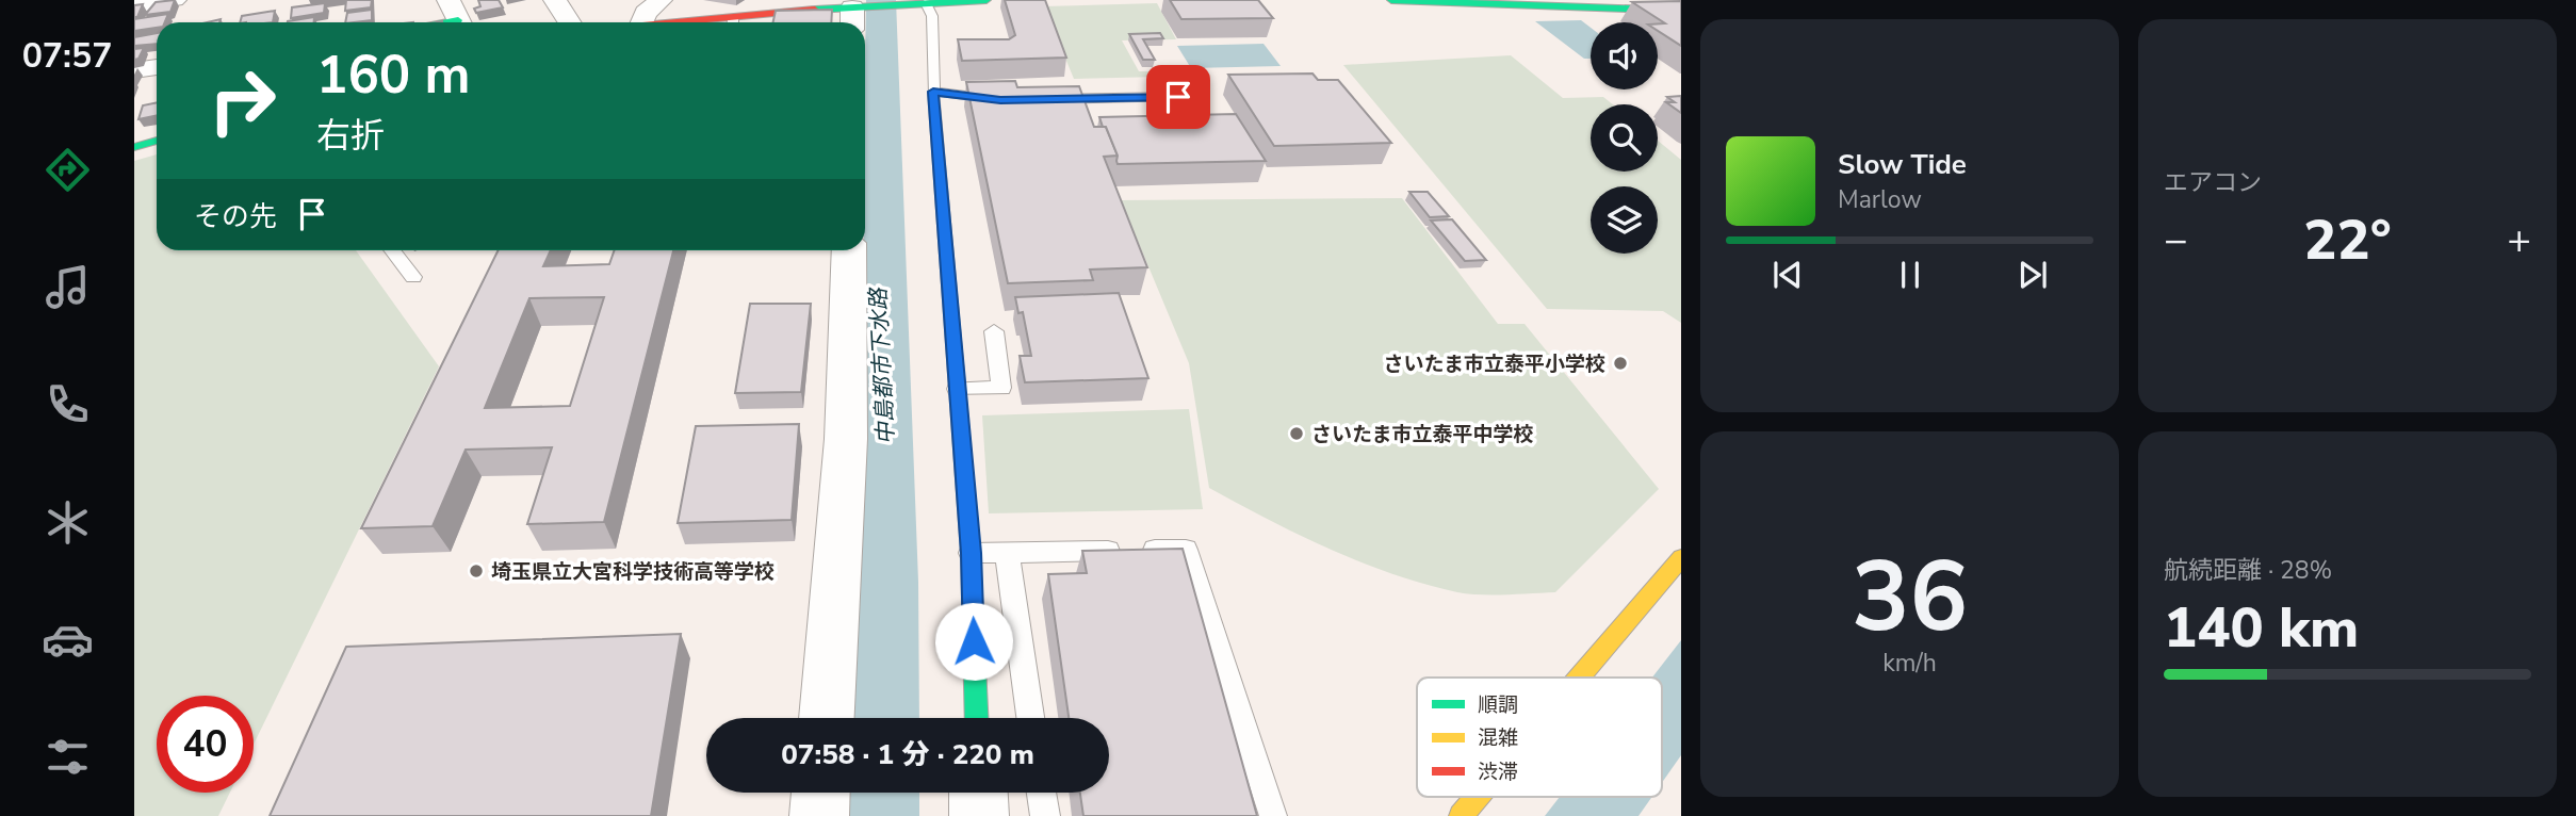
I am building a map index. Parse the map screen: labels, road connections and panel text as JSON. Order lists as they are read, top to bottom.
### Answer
{
  "water": ["中島都市下水路"],
  "places": ["さいたま市立泰平小学校", "さいたま市立泰平中学校", "埼玉県立大宮科学技術高等学校"],
  "legend": ["順調", "混雑", "渋滞"],
  "page": {
    "tabs": "07:57",
    "tile": [
      "エアコン",
      ["36", "km/h"],
      ["航続距離 · 28%", "140 km"]
    ],
    "turn": ["160 m", "右折"],
    "song": ["Slow Tide", "Marlow"],
    "then": "その先",
    "heat": ["−", "22°", "+"],
    "limit": "40",
    "trip": "07:58 · 1 分 · 220 m"
  }
}
